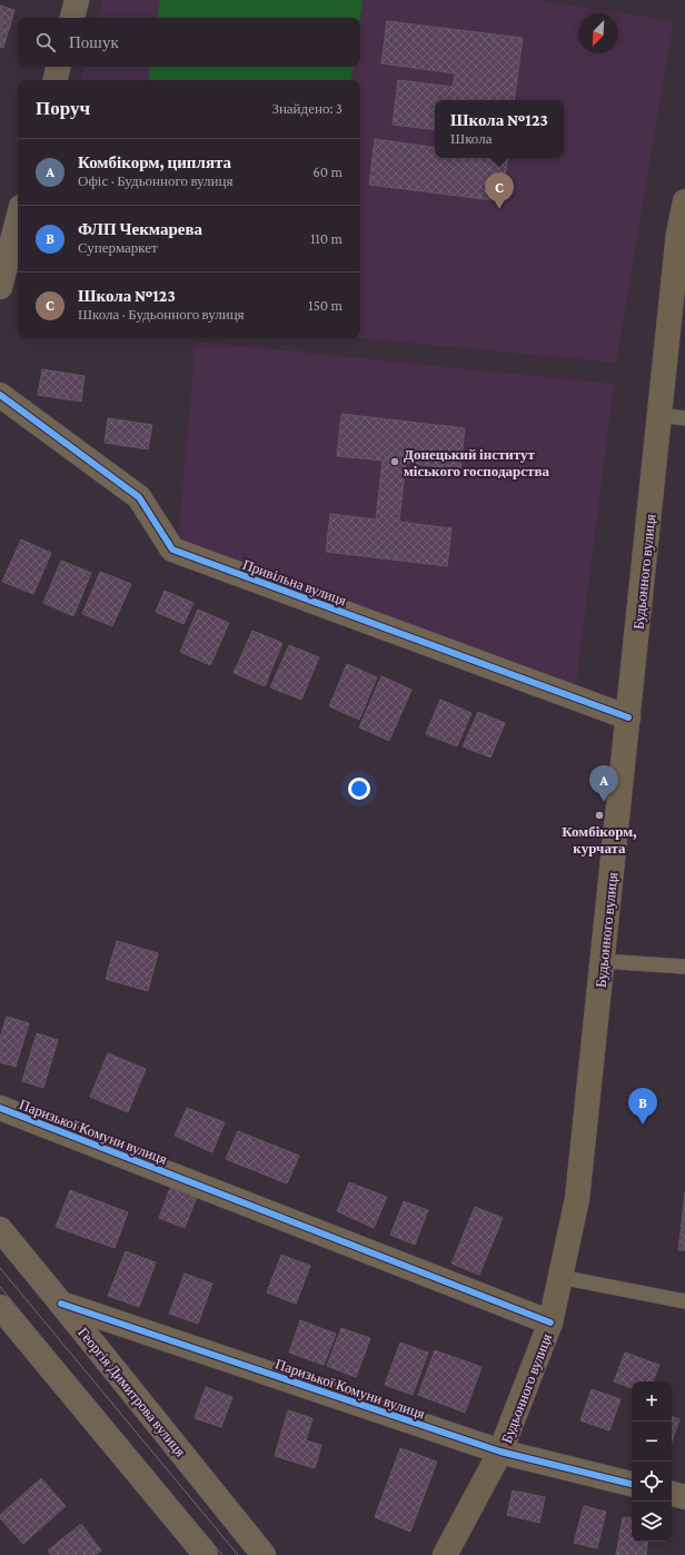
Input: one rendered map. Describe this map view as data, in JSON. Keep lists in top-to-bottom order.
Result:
{
  "streets": {
    "main road": ["Будьонного вулиця"],
    "street": ["Привільна вулиця", "Паризької Комуни вулиця", "Георгія Димитрова вулиця"]
  },
  "crossings": [
    ["Будьонного вулиця", "Привільна вулиця"],
    ["Будьонного вулиця", "Паризької Комуни вулиця"],
    ["Паризької Комуни вулиця", "Георгія Димитрова вулиця"]
  ],
  "places": ["Донецький інститут міського господарства", "Комбікорм, курчата"],
  "north": "bottom left",
  "page": {
    "search": "Пошук",
    "heading": ["Поруч", "Знайдено: 3"],
    "popup": ["Школа №123", "Школа"],
    "list": [
      {
        "mark": "A",
        "name": "Комбікорм, циплята",
        "note": "Офіс · Будьонного вулиця",
        "value": "60 m"
      },
      {
        "mark": "B",
        "name": "ФЛП Чекмарева",
        "note": "Супермаркет",
        "value": "110 m"
      },
      {
        "mark": "C",
        "name": "Школа №123",
        "note": "Школа · Будьонного вулиця",
        "value": "150 m"
      }
    ],
    "pins": ["C", "A", "B"],
    "map_buttons": ["+", "−"]
  }
}
